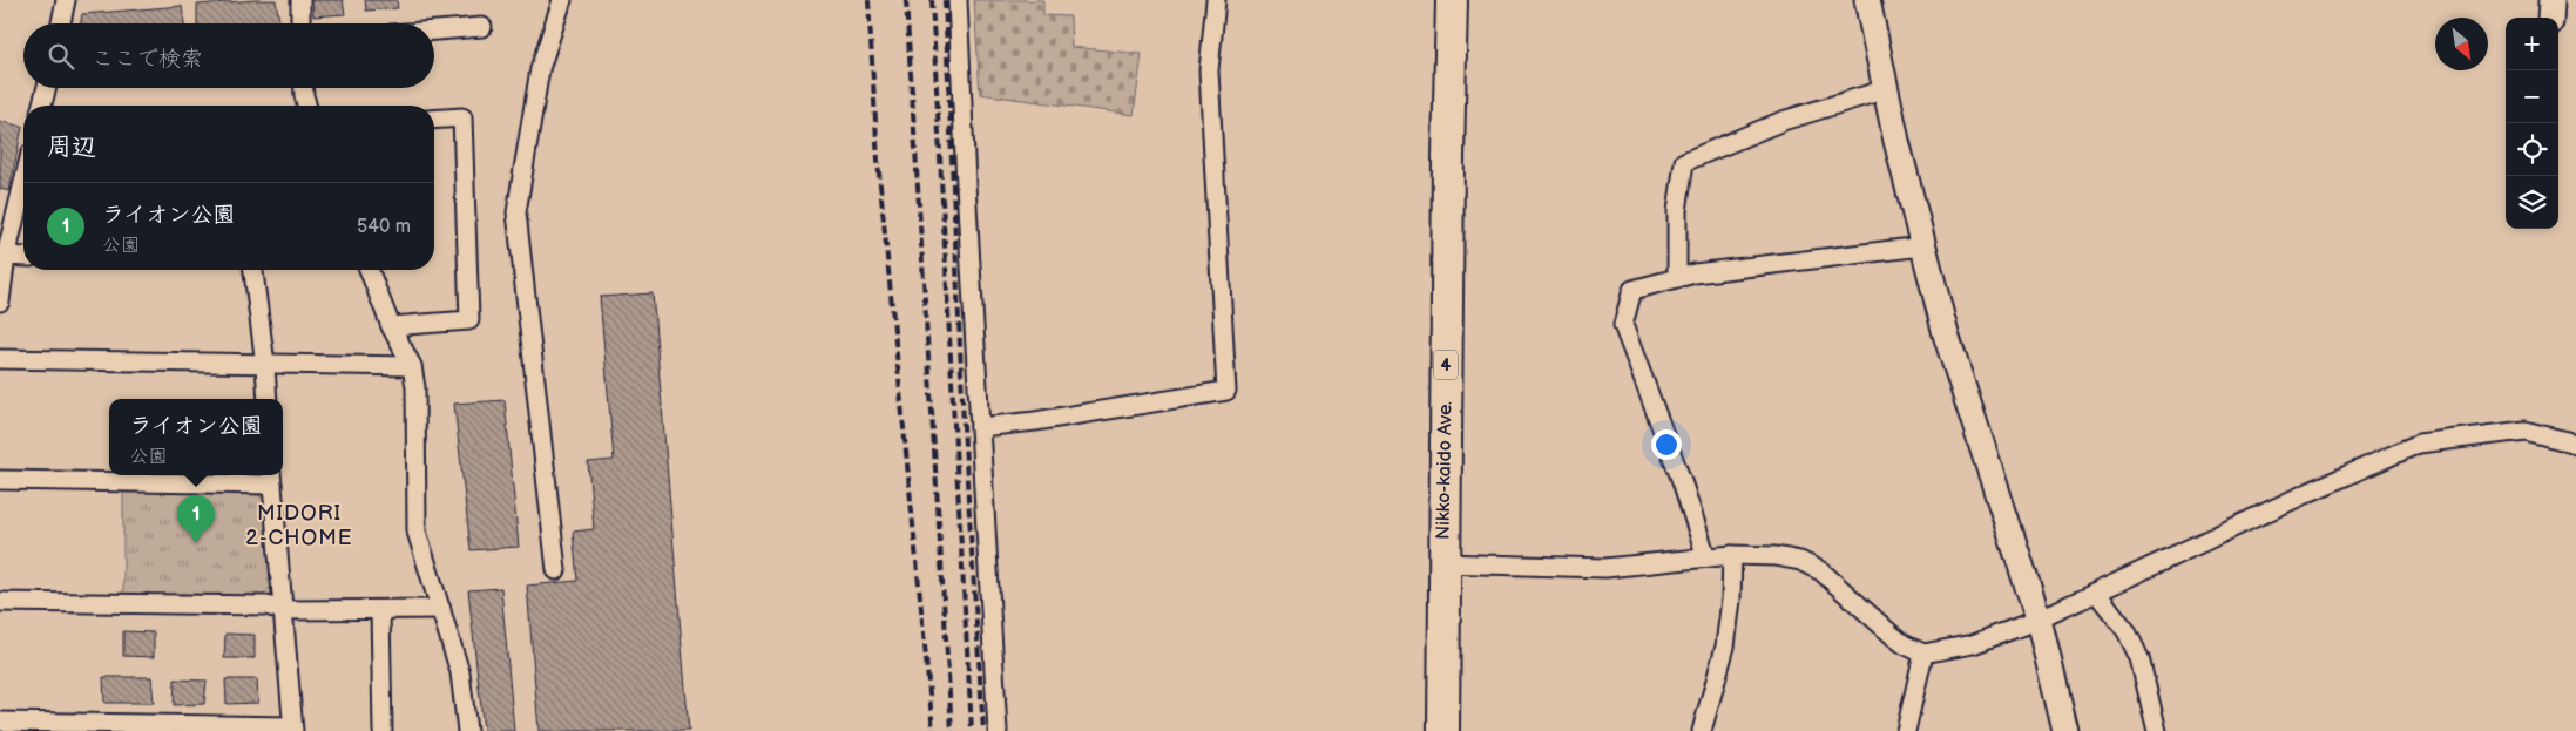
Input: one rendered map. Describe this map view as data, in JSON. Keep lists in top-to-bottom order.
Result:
{
  "streets": {
    "highway": ["4", "Nikko-kaido Ave."]
  },
  "districts": ["MIDORI 2-CHOME"],
  "north": "bottom right",
  "page": {
    "map_buttons": ["+", "−"],
    "search": "ここで検索",
    "heading": "周辺",
    "list": [
      {
        "mark": "1",
        "name": "ライオン公園",
        "note": "公園",
        "value": "540 m"
      }
    ],
    "popup": ["ライオン公園", "公園"],
    "pins": "1"
  }
}
